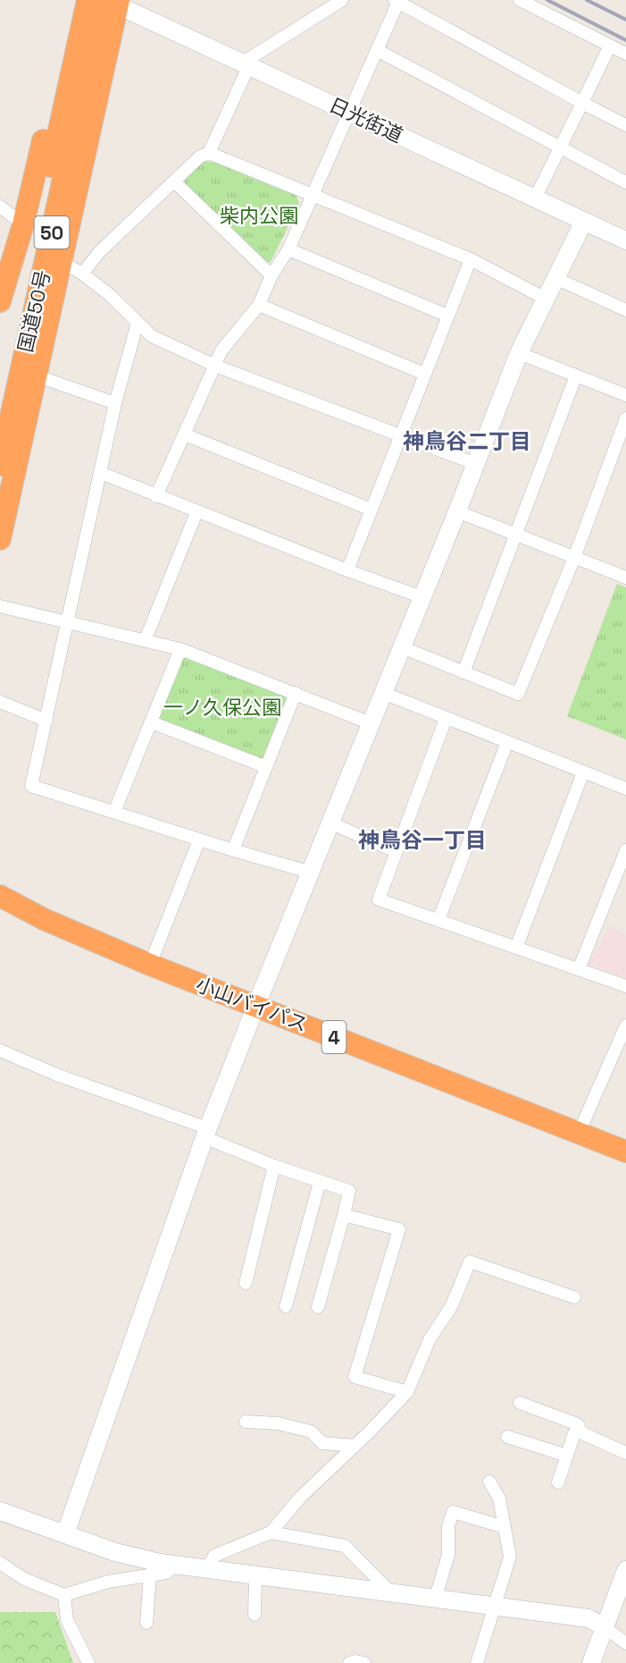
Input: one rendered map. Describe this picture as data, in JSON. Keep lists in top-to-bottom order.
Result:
{
  "streets": {
    "highway": [
      "50",
      "国道50号",
      "小山バイパス",
      "4"
    ],
    "street": ["日光街道"]
  },
  "crossings": [
    ["日光街道", "国道50号"]
  ],
  "districts": ["神鳥谷二丁目", "神鳥谷一丁目"],
  "parks": ["柴内公園", "一ノ久保公園"]
}
